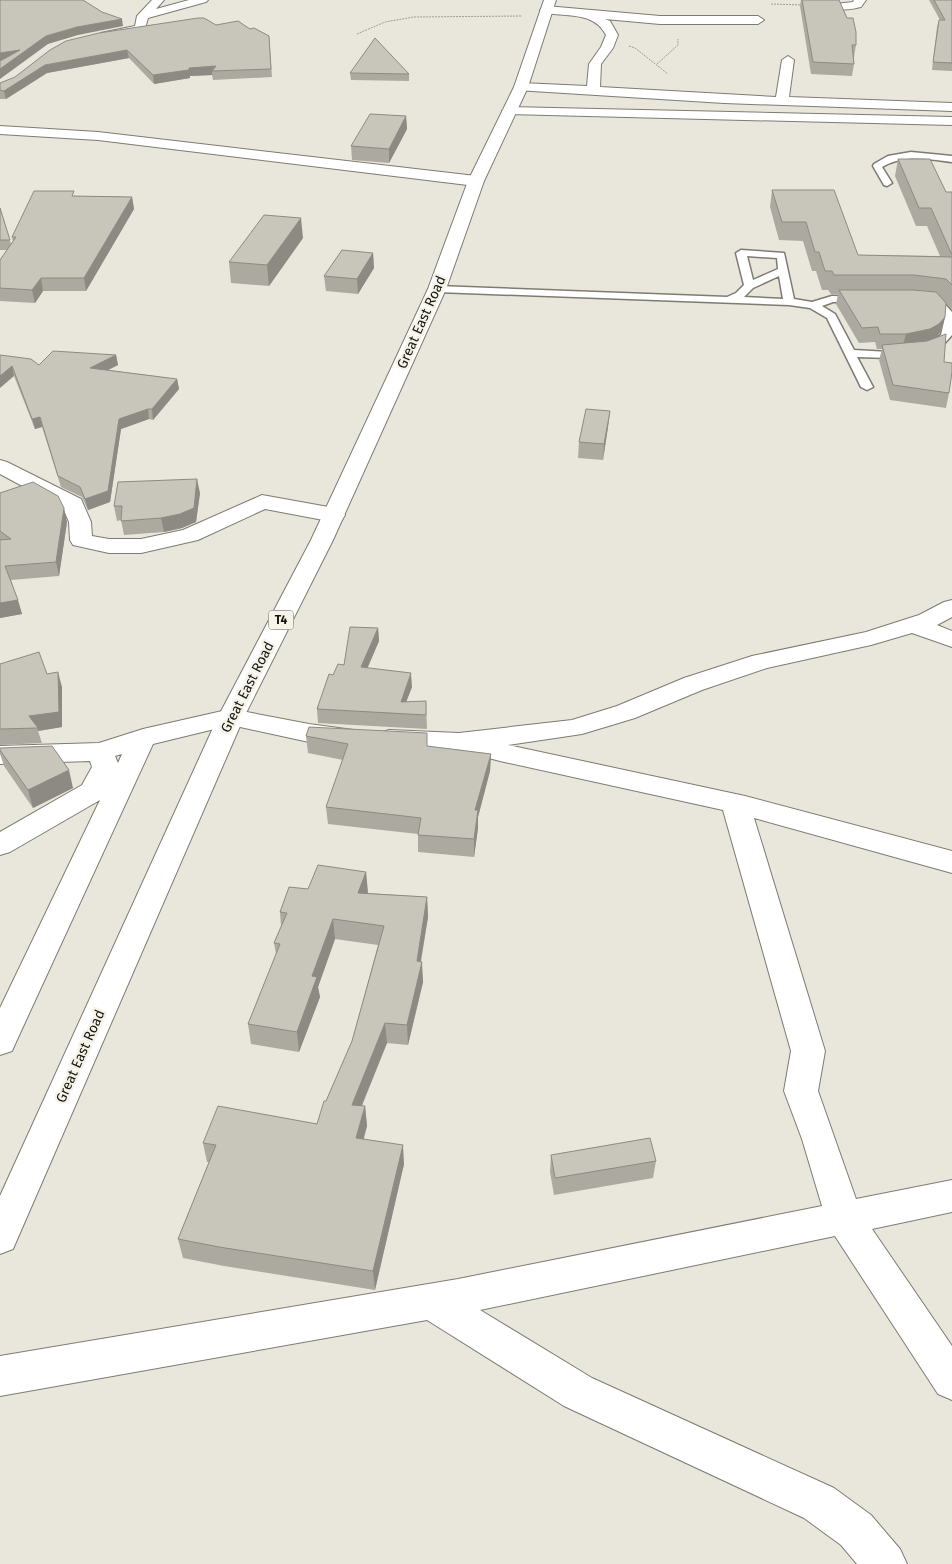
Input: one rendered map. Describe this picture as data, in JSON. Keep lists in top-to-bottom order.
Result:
{
  "streets": {
    "main road": ["Great East Road", "T4"]
  }
}
